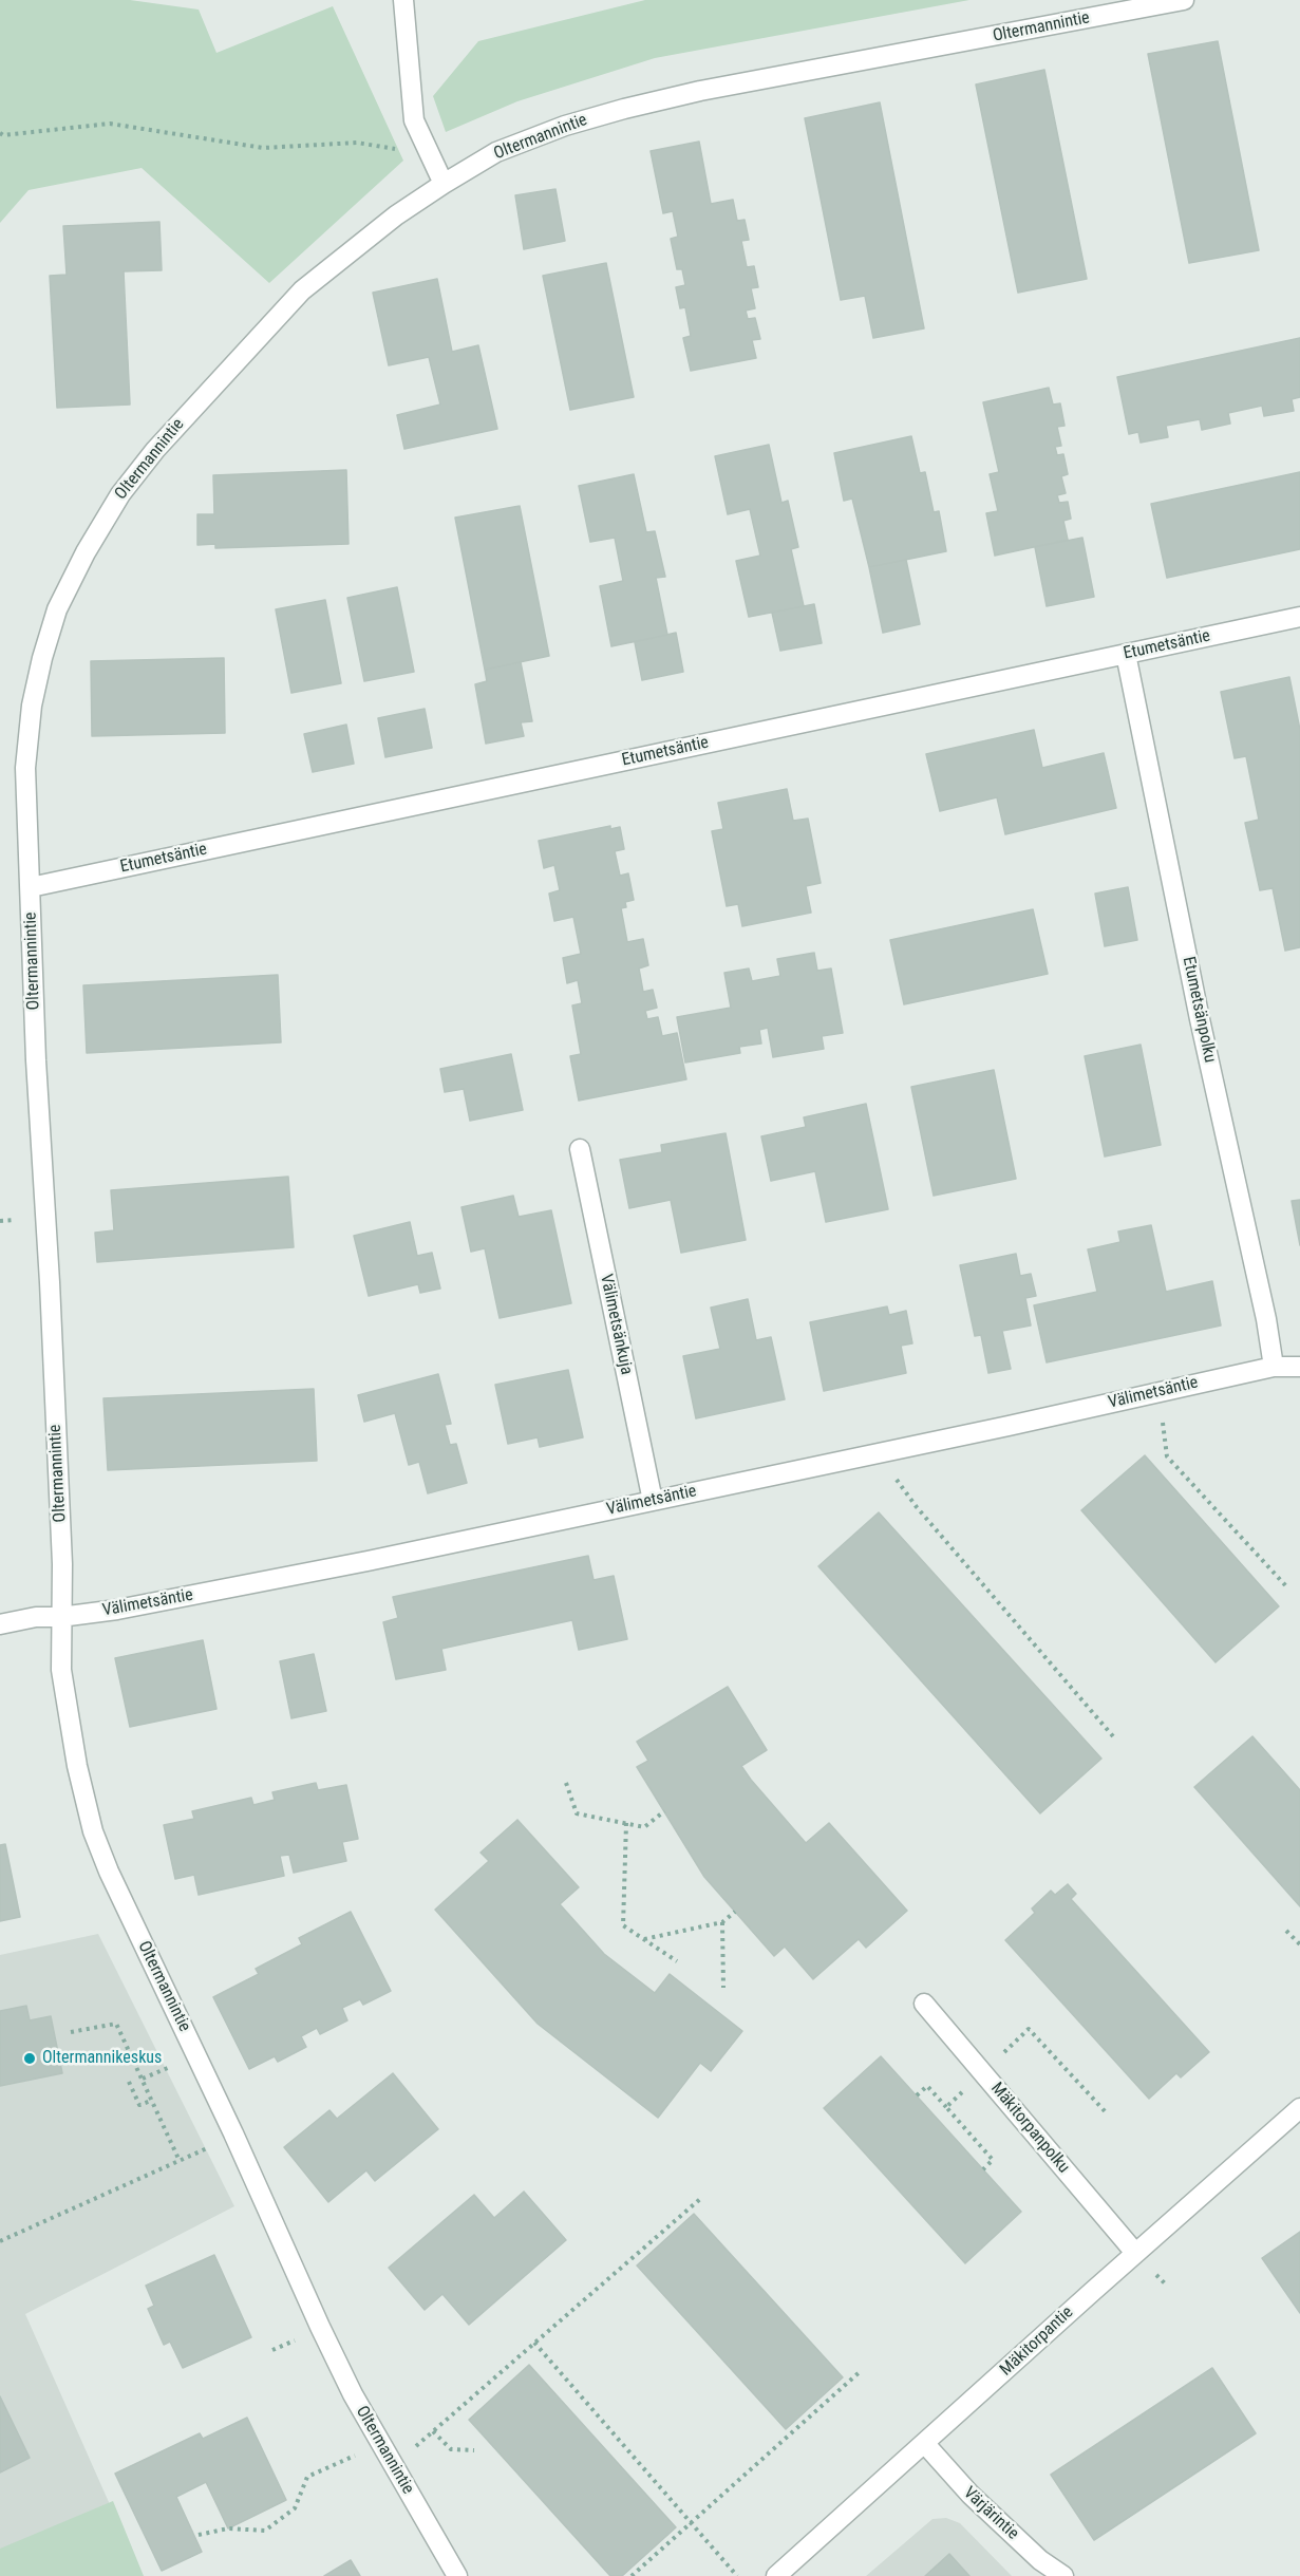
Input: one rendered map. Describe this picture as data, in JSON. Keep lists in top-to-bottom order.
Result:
{
  "streets": {
    "street": [
      "Oltermannintie",
      "Etumetsäntie",
      "Etumetsänpolku",
      "Välimetsänkuja",
      "Välimetsäntie",
      "Mäkitorpanpolku",
      "Mäkitorpantie",
      "Värjärintie"
    ]
  },
  "crossings": [
    ["Oltermannintie", "Etumetsäntie"],
    ["Oltermannintie", "Välimetsäntie"],
    ["Etumetsäntie", "Etumetsänpolku"],
    ["Etumetsänpolku", "Välimetsäntie"],
    ["Välimetsänkuja", "Välimetsäntie"],
    ["Mäkitorpanpolku", "Mäkitorpantie"],
    ["Mäkitorpantie", "Värjärintie"]
  ],
  "places": ["Oltermannikeskus"]
}
